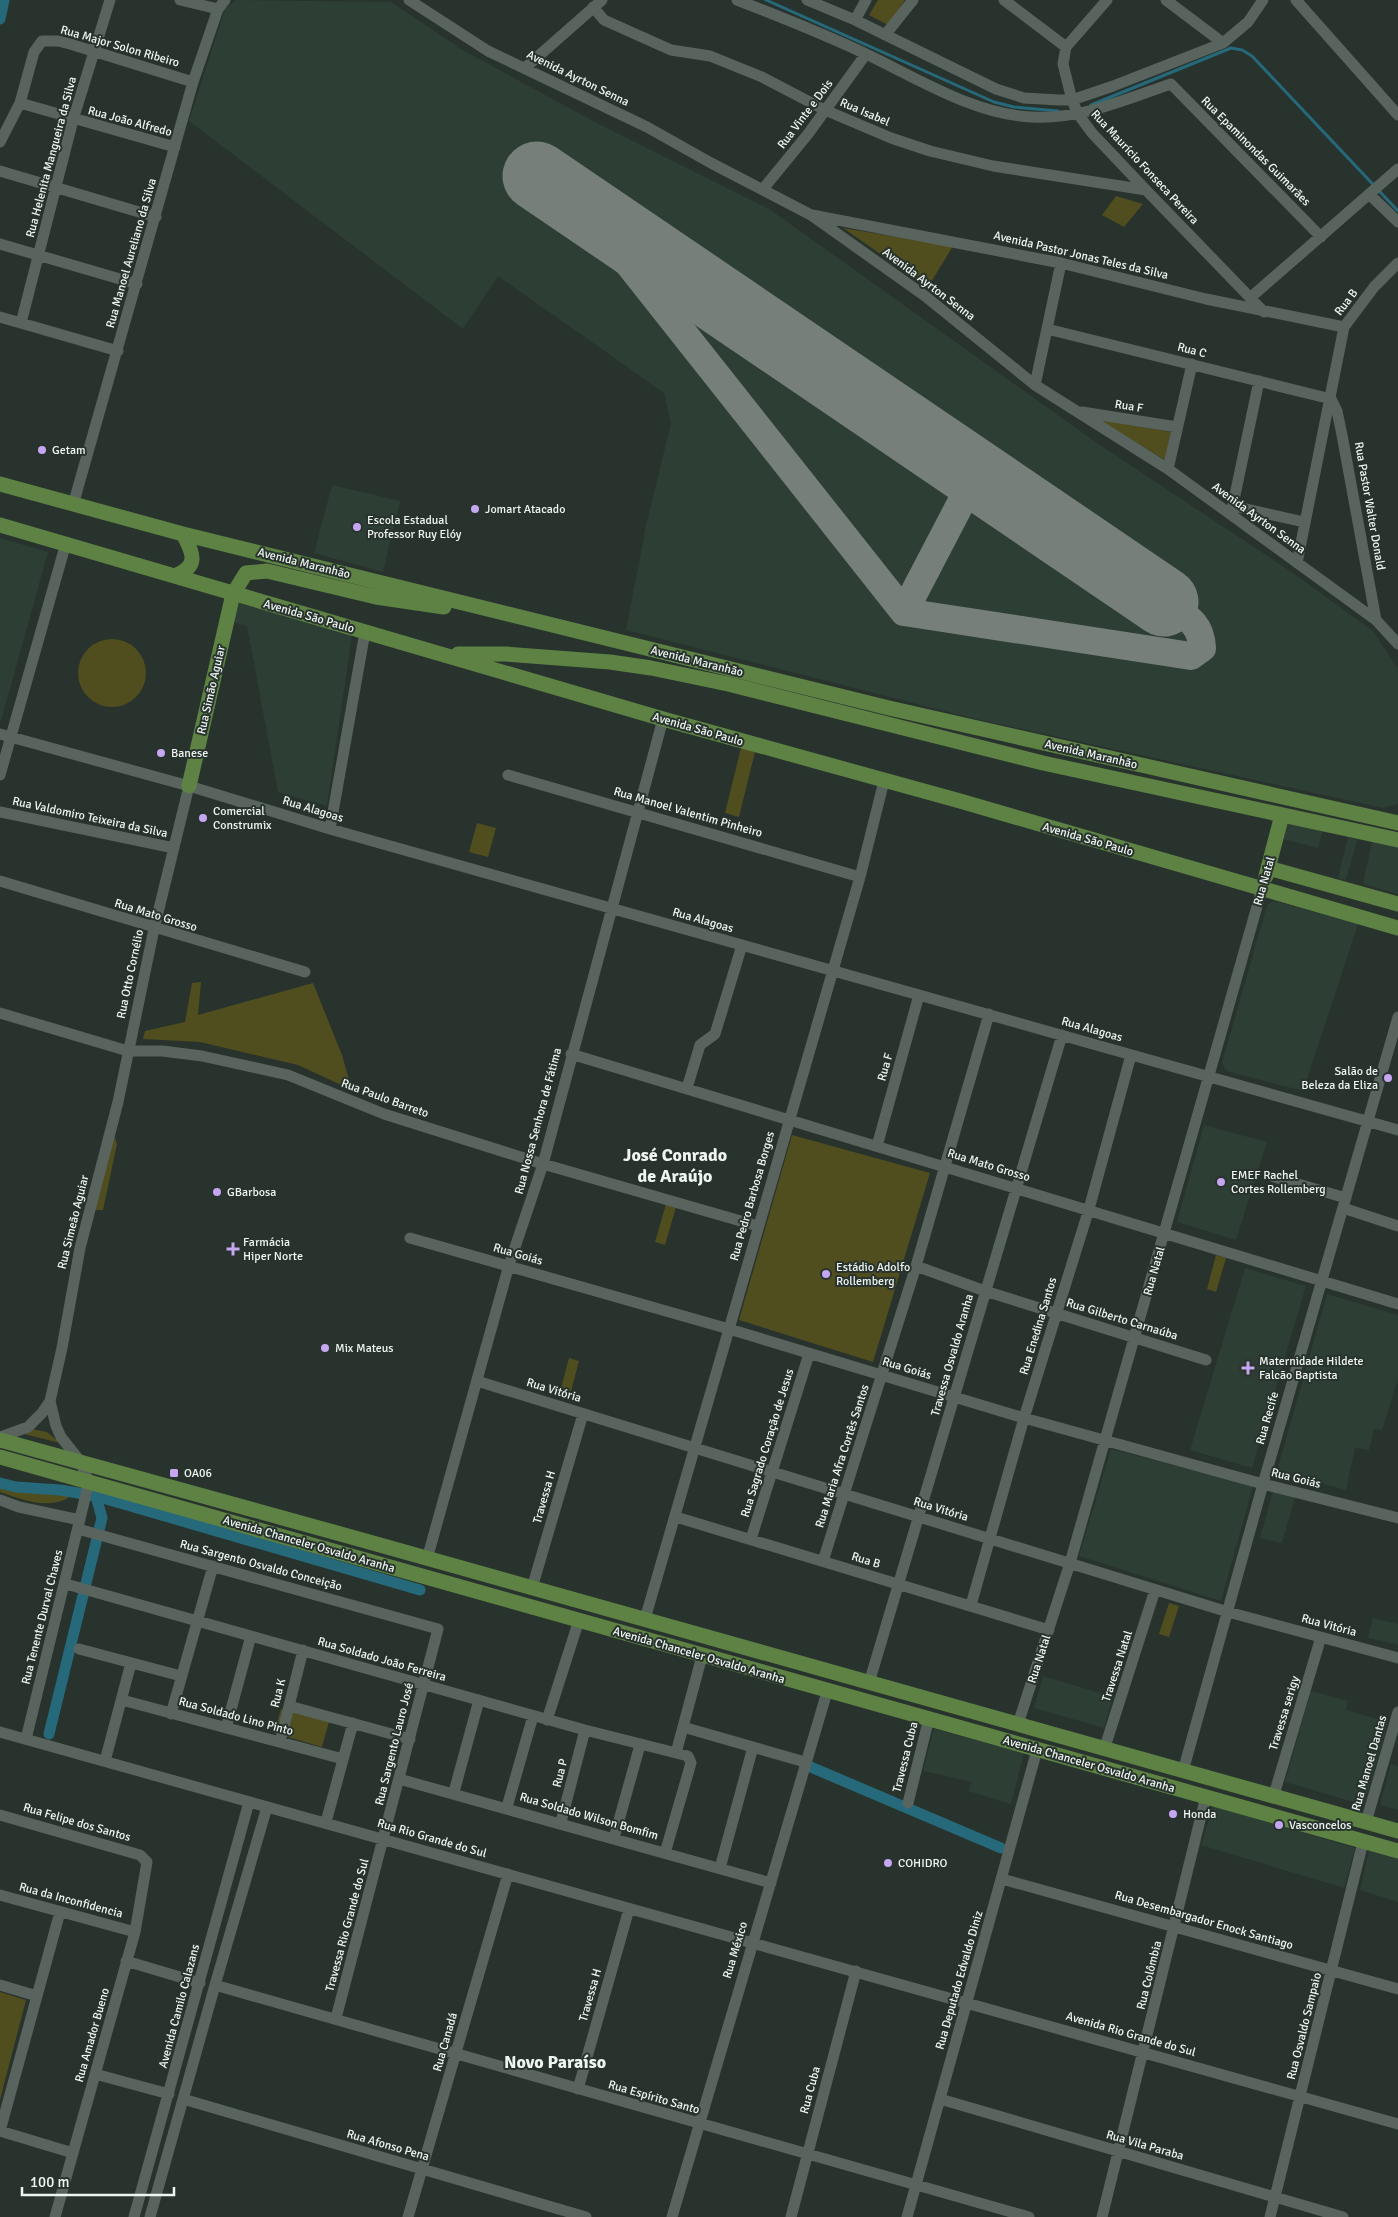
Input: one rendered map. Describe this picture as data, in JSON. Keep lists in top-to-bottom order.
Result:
{
  "streets": {
    "main road": [
      "Avenida Maranhão",
      "Avenida São Paulo",
      "Rua Simão Aguiar",
      "Rua Natal",
      "Avenida Chanceler Osvaldo Aranha"
    ],
    "street": [
      "Rua Major Solon Ribeiro",
      "Avenida Ayrton Senna",
      "Rua Isabel",
      "Rua Vinte e Dois",
      "Rua João Alfredo",
      "Rua Epaminondas Guimarães",
      "Rua Helenita Mangueira da Silva",
      "Rua Maurício Fonseca Pereira",
      "Rua Manoel Aureliano da Silva",
      "Avenida Pastor Jonas Teles da Silva",
      "Rua B",
      "Rua C",
      "Rua F",
      "Rua Pastor Walter Donald",
      "Rua Alagoas",
      "Rua Manoel Valentim Pinheiro",
      "Rua Valdomiro Teixeira da Silva",
      "Rua Mato Grosso",
      "Rua Otto Cornélio",
      "Rua Paulo Barreto",
      "Rua Nossa Senhora de Fátima",
      "Rua Pedro Barbosa Borges",
      "Rua Simeão Aguiar",
      "Rua Goiás",
      "Rua Gilberto Carnaúba",
      "Rua Enedina Santos",
      "Travessa Osvaldo Aranha",
      "Rua Vitória",
      "Rua Recife",
      "Rua Sagrado Coração de Jesus",
      "Rua Maria Afra Cortês Santos",
      "Travessa H",
      "Rua Sargento Osvaldo Conceição",
      "Rua Tenente Durval Chaves",
      "Rua Soldado João Ferreira",
      "Travessa Natal",
      "Rua K",
      "Travessa serigy",
      "Rua Soldado Lino Pinto",
      "Rua Sargento Lauro José",
      "Travessa Cuba",
      "Rua Manoel Dantas",
      "Rua P",
      "Rua Soldado Wilson Bomfim",
      "Rua Felipe dos Santos",
      "Rua Rio Grande do Sul",
      "Rua da Inconfidencia",
      "Rua Desembargador Enock Santiago",
      "Travessa Rio Grande do Sul",
      "Rua México",
      "Rua Colômbia",
      "Rua Deputado Edvaldo Diniz",
      "Avenida Camilo Calazans",
      "Rua Osvaldo Sampaio",
      "Avenida Rio Grande do Sul",
      "Rua Amador Bueno",
      "Rua Canadá",
      "Rua Cuba",
      "Rua Espírito Santo",
      "Rua Afonso Pena",
      "Rua Vila Paraba"
    ]
  },
  "crossings": [
    ["Rua Major Solon Ribeiro", "Rua João Alfredo"],
    ["Rua Major Solon Ribeiro", "Rua Helenita Mangueira da Silva"],
    ["Rua Major Solon Ribeiro", "Rua Manoel Aureliano da Silva"],
    ["Avenida Ayrton Senna", "Rua Vinte e Dois"],
    ["Avenida Ayrton Senna", "Avenida Pastor Jonas Teles da Silva"],
    ["Avenida Ayrton Senna", "Rua B"],
    ["Avenida Ayrton Senna", "Rua F"],
    ["Avenida Ayrton Senna", "Rua Pastor Walter Donald"],
    ["Rua Isabel", "Rua Vinte e Dois"],
    ["Rua Isabel", "Rua Maurício Fonseca Pereira"],
    ["Rua João Alfredo", "Rua Helenita Mangueira da Silva"],
    ["Rua João Alfredo", "Rua Manoel Aureliano da Silva"],
    ["Rua Epaminondas Guimarães", "Rua Maurício Fonseca Pereira"],
    ["Rua Maurício Fonseca Pereira", "Avenida Pastor Jonas Teles da Silva"],
    ["Rua Manoel Aureliano da Silva", "Avenida Maranhão"],
    ["Avenida Pastor Jonas Teles da Silva", "Rua B"],
    ["Rua B", "Rua C"],
    ["Rua B", "Rua Pastor Walter Donald"],
    ["Rua B", "Rua Natal"],
    ["Rua B", "Rua Pedro Barbosa Borges"],
    ["Rua B", "Rua Enedina Santos"],
    ["Rua B", "Travessa Osvaldo Aranha"],
    ["Rua B", "Rua Sagrado Coração de Jesus"],
    ["Rua B", "Rua Maria Afra Cortês Santos"],
    ["Rua C", "Rua Pastor Walter Donald"],
    ["Rua F", "Rua Alagoas"],
    ["Rua F", "Rua Mato Grosso"],
    ["Avenida Maranhão", "Avenida São Paulo"],
    ["Avenida Maranhão", "Rua Natal"],
    ["Avenida São Paulo", "Rua Simão Aguiar"],
    ["Avenida São Paulo", "Rua Natal"],
    ["Avenida São Paulo", "Rua Nossa Senhora de Fátima"],
    ["Avenida São Paulo", "Rua Pedro Barbosa Borges"],
    ["Rua Simão Aguiar", "Rua Alagoas"],
    ["Rua Simão Aguiar", "Rua Otto Cornélio"],
    ["Rua Alagoas", "Rua Natal"],
    ["Rua Alagoas", "Rua Otto Cornélio"],
    ["Rua Alagoas", "Rua Nossa Senhora de Fátima"],
    ["Rua Alagoas", "Rua Pedro Barbosa Borges"],
    ["Rua Alagoas", "Rua Enedina Santos"],
    ["Rua Alagoas", "Travessa Osvaldo Aranha"],
    ["Rua Alagoas", "Rua Recife"],
    ["Rua Alagoas", "Rua Maria Afra Cortês Santos"],
    ["Rua Manoel Valentim Pinheiro", "Rua Nossa Senhora de Fátima"],
    ["Rua Manoel Valentim Pinheiro", "Rua Pedro Barbosa Borges"],
    ["Rua Valdomiro Teixeira da Silva", "Rua Otto Cornélio"],
    ["Rua Natal", "Rua Mato Grosso"],
    ["Rua Natal", "Rua Goiás"],
    ["Rua Natal", "Rua Gilberto Carnaúba"],
    ["Rua Natal", "Rua Vitória"],
    ["Rua Natal", "Avenida Chanceler Osvaldo Aranha"],
    ["Rua Mato Grosso", "Rua Otto Cornélio"],
    ["Rua Mato Grosso", "Rua Nossa Senhora de Fátima"],
    ["Rua Mato Grosso", "Rua Pedro Barbosa Borges"],
    ["Rua Mato Grosso", "Rua Enedina Santos"],
    ["Rua Mato Grosso", "Travessa Osvaldo Aranha"],
    ["Rua Mato Grosso", "Rua Recife"],
    ["Rua Mato Grosso", "Rua Maria Afra Cortês Santos"],
    ["Rua Otto Cornélio", "Rua Paulo Barreto"],
    ["Rua Otto Cornélio", "Rua Simeão Aguiar"],
    ["Rua Paulo Barreto", "Rua Nossa Senhora de Fátima"],
    ["Rua Paulo Barreto", "Rua Pedro Barbosa Borges"],
    ["Rua Paulo Barreto", "Rua Simeão Aguiar"],
    ["Rua Nossa Senhora de Fátima", "Rua Goiás"],
    ["Rua Nossa Senhora de Fátima", "Rua Vitória"],
    ["Rua Nossa Senhora de Fátima", "Avenida Chanceler Osvaldo Aranha"],
    ["Rua Pedro Barbosa Borges", "Rua Goiás"],
    ["Rua Pedro Barbosa Borges", "Rua Vitória"],
    ["Rua Pedro Barbosa Borges", "Avenida Chanceler Osvaldo Aranha"],
    ["Rua Goiás", "Rua Enedina Santos"],
    ["Rua Goiás", "Travessa Osvaldo Aranha"],
    ["Rua Goiás", "Rua Recife"],
    ["Rua Goiás", "Rua Sagrado Coração de Jesus"],
    ["Rua Goiás", "Rua Maria Afra Cortês Santos"],
    ["Rua Gilberto Carnaúba", "Rua Enedina Santos"],
    ["Rua Gilberto Carnaúba", "Travessa Osvaldo Aranha"],
    ["Rua Gilberto Carnaúba", "Rua Maria Afra Cortês Santos"],
    ["Rua Enedina Santos", "Rua Vitória"],
    ["Travessa Osvaldo Aranha", "Rua Vitória"],
    ["Travessa Osvaldo Aranha", "Avenida Chanceler Osvaldo Aranha"],
    ["Rua Vitória", "Rua Recife"],
    ["Rua Vitória", "Rua Sagrado Coração de Jesus"],
    ["Rua Vitória", "Rua Maria Afra Cortês Santos"],
    ["Rua Vitória", "Travessa H"],
    ["Rua Vitória", "Travessa Natal"],
    ["Rua Vitória", "Travessa serigy"],
    ["Rua Recife", "Avenida Chanceler Osvaldo Aranha"],
    ["Travessa H", "Avenida Chanceler Osvaldo Aranha"],
    ["Travessa H", "Rua Rio Grande do Sul"],
    ["Travessa H", "Rua Espírito Santo"],
    ["Avenida Chanceler Osvaldo Aranha", "Rua Tenente Durval Chaves"],
    ["Avenida Chanceler Osvaldo Aranha", "Travessa Natal"],
    ["Avenida Chanceler Osvaldo Aranha", "Travessa serigy"],
    ["Avenida Chanceler Osvaldo Aranha", "Travessa Cuba"],
    ["Avenida Chanceler Osvaldo Aranha", "Rua Manoel Dantas"],
    ["Avenida Chanceler Osvaldo Aranha", "Rua México"],
    ["Avenida Chanceler Osvaldo Aranha", "Rua Colômbia"],
    ["Avenida Chanceler Osvaldo Aranha", "Rua Deputado Edvaldo Diniz"],
    ["Avenida Chanceler Osvaldo Aranha", "Rua Osvaldo Sampaio"],
    ["Rua Sargento Osvaldo Conceição", "Rua Tenente Durval Chaves"],
    ["Rua Sargento Osvaldo Conceição", "Rua Sargento Lauro José"],
    ["Rua Tenente Durval Chaves", "Rua Soldado João Ferreira"],
    ["Rua Tenente Durval Chaves", "Rua Rio Grande do Sul"],
    ["Rua Soldado João Ferreira", "Rua K"],
    ["Rua Soldado João Ferreira", "Rua Sargento Lauro José"],
    ["Rua Soldado João Ferreira", "Rua P"],
    ["Rua Soldado João Ferreira", "Rua Soldado Wilson Bomfim"],
    ["Rua K", "Rua Soldado Lino Pinto"],
    ["Rua Sargento Lauro José", "Rua Soldado Wilson Bomfim"],
    ["Rua Sargento Lauro José", "Rua Rio Grande do Sul"],
    ["Rua Sargento Lauro José", "Travessa Rio Grande do Sul"],
    ["Rua P", "Rua Soldado Wilson Bomfim"],
    ["Rua Soldado Wilson Bomfim", "Rua México"],
    ["Rua Felipe dos Santos", "Rua Amador Bueno"],
    ["Rua Rio Grande do Sul", "Travessa Rio Grande do Sul"],
    ["Rua Rio Grande do Sul", "Rua México"],
    ["Rua Rio Grande do Sul", "Avenida Camilo Calazans"],
    ["Rua Rio Grande do Sul", "Avenida Rio Grande do Sul"],
    ["Rua Rio Grande do Sul", "Rua Canadá"],
    ["Rua Rio Grande do Sul", "Rua Cuba"],
    ["Rua da Inconfidencia", "Rua Amador Bueno"],
    ["Rua Desembargador Enock Santiago", "Rua Colômbia"],
    ["Rua Desembargador Enock Santiago", "Rua Deputado Edvaldo Diniz"],
    ["Rua Desembargador Enock Santiago", "Rua Osvaldo Sampaio"],
    ["Travessa Rio Grande do Sul", "Rua Espírito Santo"],
    ["Rua México", "Rua Espírito Santo"],
    ["Rua Colômbia", "Avenida Rio Grande do Sul"],
    ["Rua Colômbia", "Rua Vila Paraba"],
    ["Rua Deputado Edvaldo Diniz", "Avenida Rio Grande do Sul"],
    ["Rua Deputado Edvaldo Diniz", "Rua Espírito Santo"],
    ["Rua Deputado Edvaldo Diniz", "Rua Vila Paraba"],
    ["Rua Osvaldo Sampaio", "Avenida Rio Grande do Sul"],
    ["Rua Osvaldo Sampaio", "Rua Vila Paraba"],
    ["Avenida Rio Grande do Sul", "Rua Cuba"],
    ["Rua Canadá", "Rua Espírito Santo"],
    ["Rua Canadá", "Rua Afonso Pena"],
    ["Rua Cuba", "Rua Espírito Santo"]
  ],
  "districts": ["José Conrado de Araújo", "Novo Paraíso"],
  "places": {
    "other": [
      "Getam",
      "Jomart Atacado",
      "Escola Estadual Professor Ruy Elóy",
      "Banese",
      "Comercial Construmix",
      "Salão de Beleza da Eliza",
      "EMEF Rachel Cortes Rollemberg",
      "GBarbosa",
      "Estádio Adolfo Rollemberg",
      "Mix Mateus",
      "Honda",
      "Vasconcelos",
      "COHIDRO"
    ],
    "health": ["Farmácia Hiper Norte", "Maternidade Hildete Falcão Baptista"],
    "transit": ["OA06"]
  },
  "scale_bar": "100 m"
}
